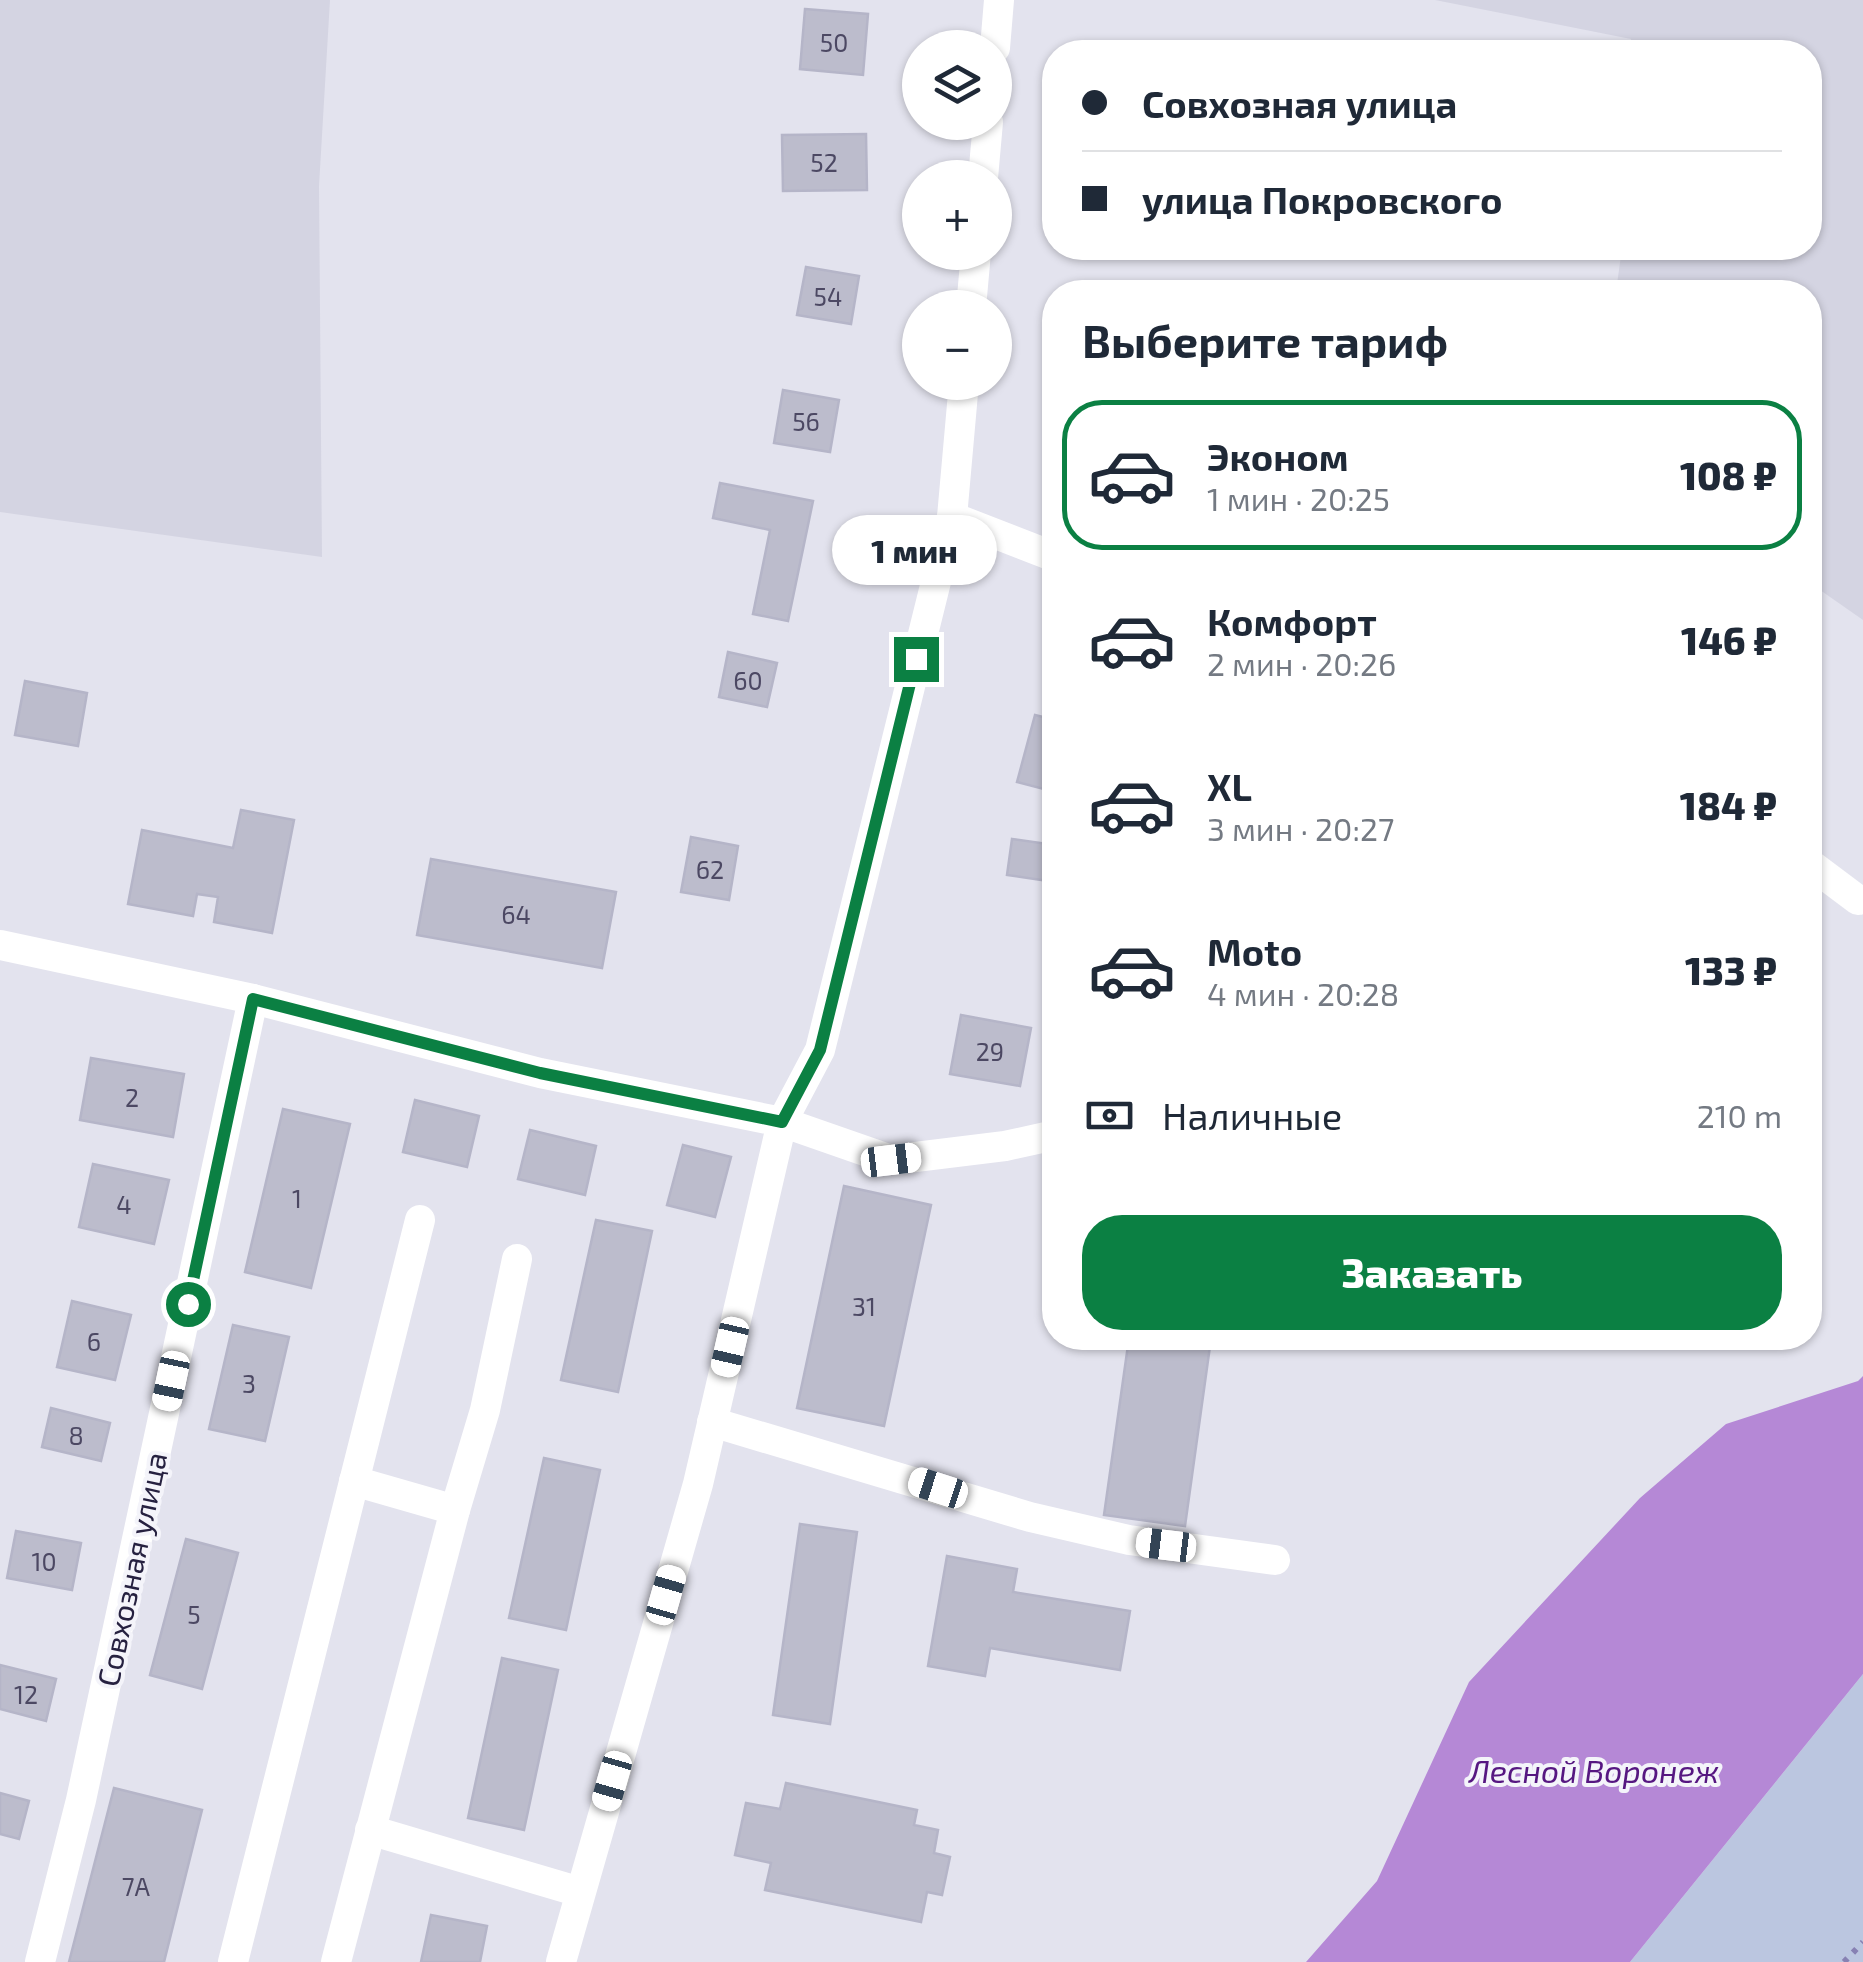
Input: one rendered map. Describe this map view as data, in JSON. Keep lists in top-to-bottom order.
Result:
{
  "streets": {
    "street": ["Совхозная улица"]
  },
  "water": ["Лесной Воронеж"],
  "house_numbers": [
    "50",
    "52",
    "54",
    "56",
    "60",
    "62",
    "64",
    "29",
    "2",
    "1",
    "4",
    "31",
    "6",
    "3",
    "8",
    "10",
    "5",
    "12",
    "7А"
  ],
  "page": {
    "map_buttons": ["+", "−"],
    "banner": ["Совхозная улица", "улица Покровского"],
    "heading": "Выберите тариф",
    "list": [
      {
        "name": "Эконом",
        "note": "1 мин · 20:25",
        "value": "108 ₽"
      },
      {
        "name": "Комфорт",
        "note": "2 мин · 20:26",
        "value": "146 ₽"
      },
      {
        "name": "XL",
        "note": "3 мин · 20:27",
        "value": "184 ₽"
      },
      {
        "name": "Moto",
        "note": "4 мин · 20:28",
        "value": "133 ₽"
      }
    ],
    "bubble": "1 мин",
    "pay": ["Наличные", "210 m"],
    "buttons": "Заказать"
  }
}
